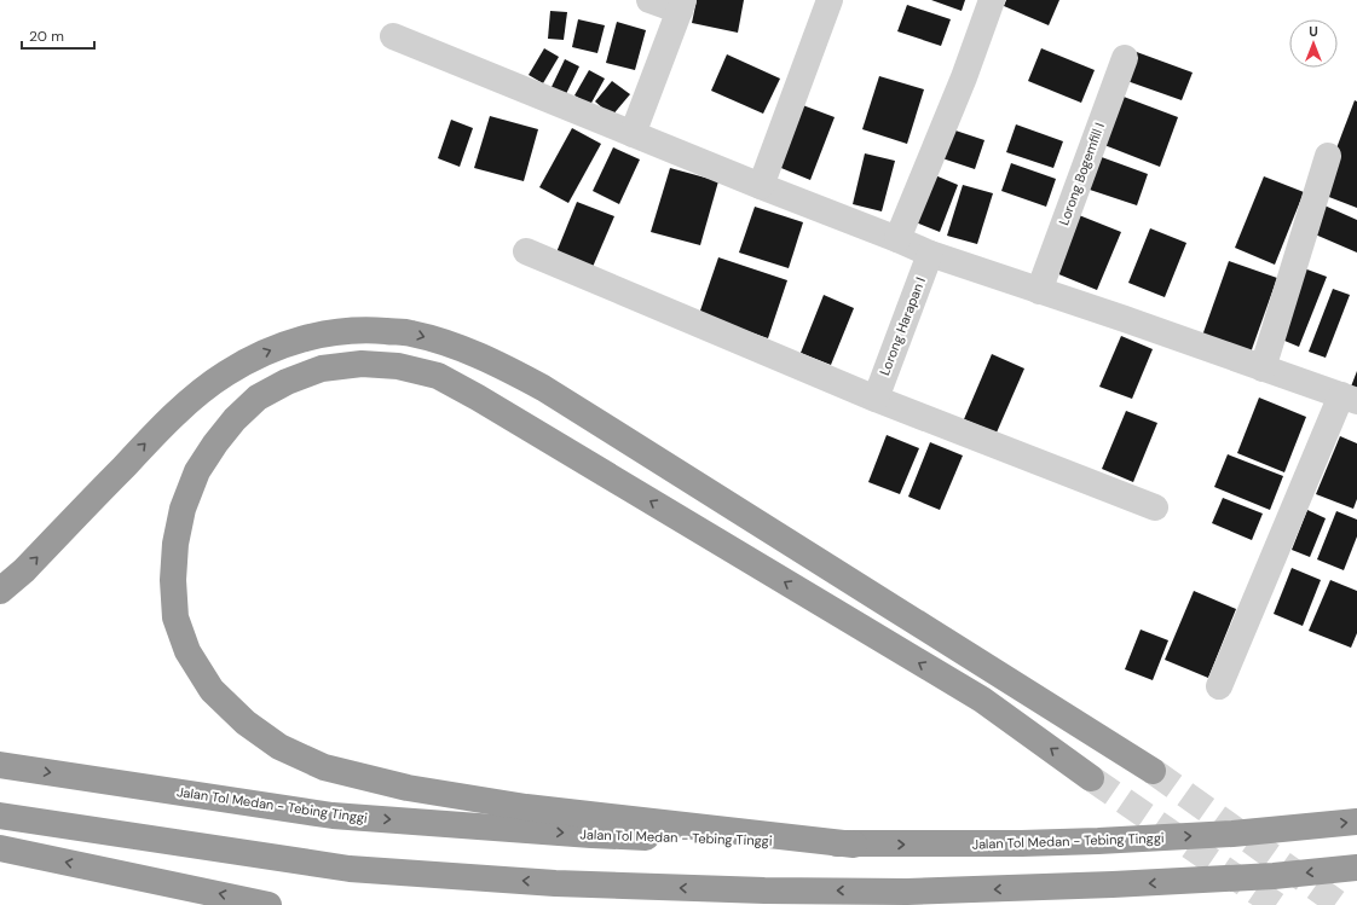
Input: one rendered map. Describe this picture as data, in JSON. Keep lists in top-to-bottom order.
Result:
{
  "streets": {
    "highway": ["Jalan Tol Medan - Tebing Tinggi"],
    "street": ["Lorong Bogemfill I", "Lorong Harapan I"]
  },
  "scale_bar": "20 m",
  "north": "top"
}
